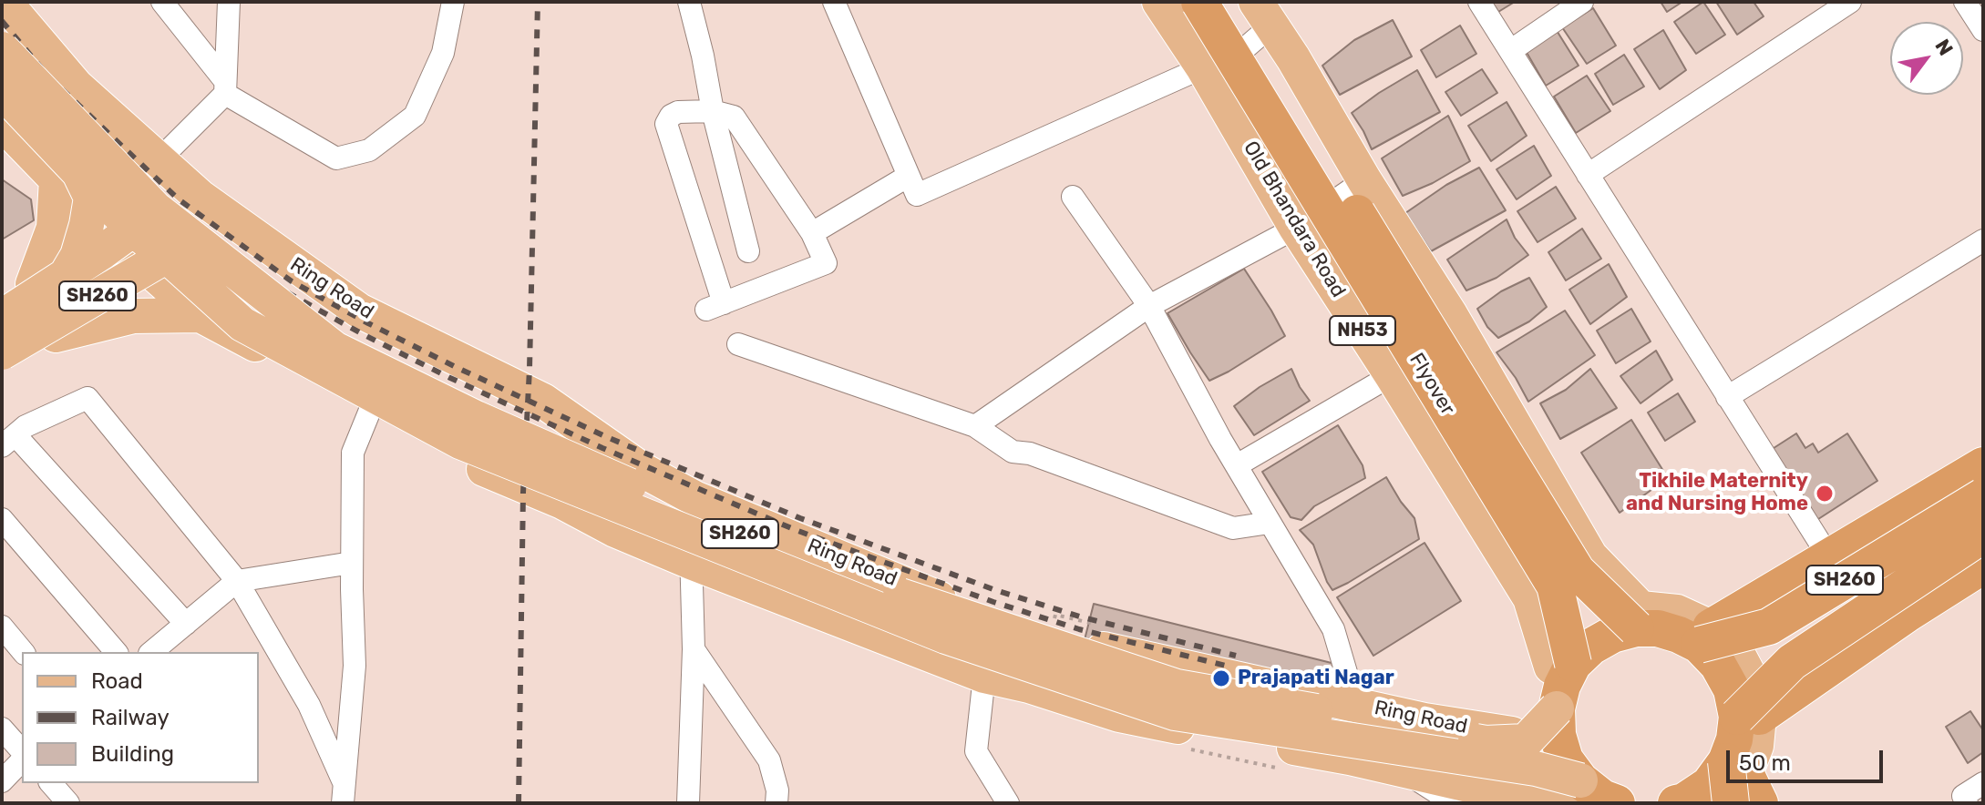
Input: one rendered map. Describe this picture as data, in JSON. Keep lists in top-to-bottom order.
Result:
{
  "streets": {
    "highway": ["SH260", "NH53", "Flyover"],
    "main road": ["Old Bhandara Road", "Ring Road"]
  },
  "crossings": [
    ["Old Bhandara Road", "Flyover"],
    ["Ring Road", "SH260"]
  ],
  "places": ["Tikhile Maternity and Nursing Home", "Prajapati Nagar"],
  "legend": ["Road", "Railway", "Building"],
  "scale_bar": "50 m",
  "north": "top right"
}
